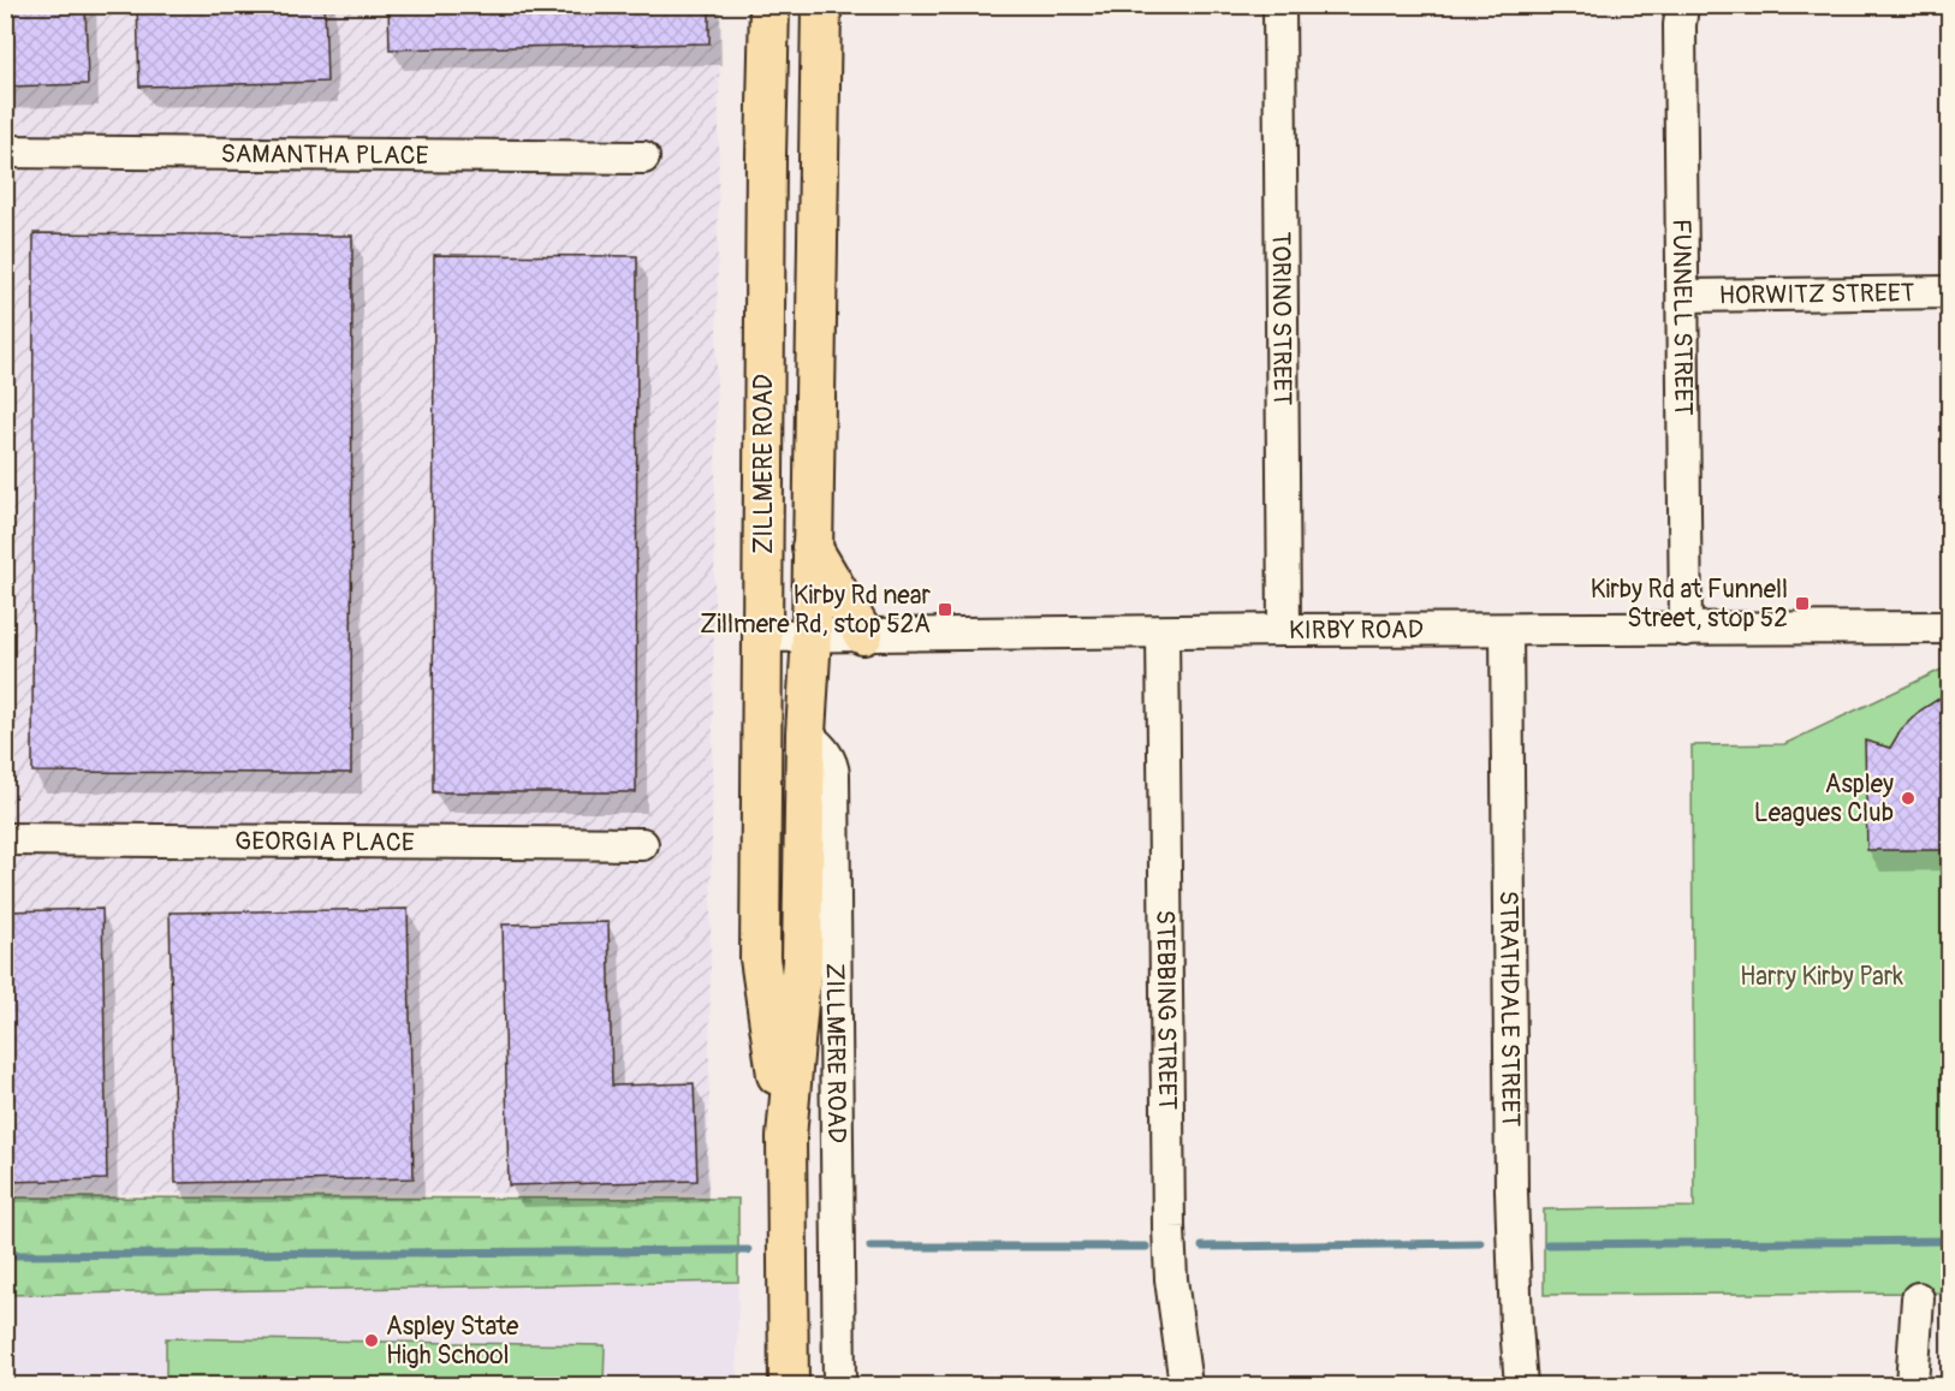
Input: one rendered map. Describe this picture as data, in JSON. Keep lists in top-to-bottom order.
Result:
{
  "streets": {
    "main road": ["ZILLMERE ROAD"],
    "street": [
      "SAMANTHA PLACE",
      "HORWITZ STREET",
      "TORINO STREET",
      "FUNNELL STREET",
      "KIRBY ROAD",
      "GEORGIA PLACE",
      "STRATHDALE STREET",
      "STEBBING STREET"
    ]
  },
  "crossings": [
    ["HORWITZ STREET", "FUNNELL STREET"],
    ["TORINO STREET", "KIRBY ROAD"],
    ["FUNNELL STREET", "KIRBY ROAD"],
    ["ZILLMERE ROAD", "KIRBY ROAD"],
    ["KIRBY ROAD", "STRATHDALE STREET"],
    ["KIRBY ROAD", "STEBBING STREET"]
  ],
  "parks": ["Harry Kirby Park"],
  "places": {
    "transit": ["Kirby Rd at Funnell Street, stop 52", "Kirby Rd near Zillmere Rd, stop 52A"],
    "other": ["Aspley Leagues Club", "Aspley State High School"]
  }
}
